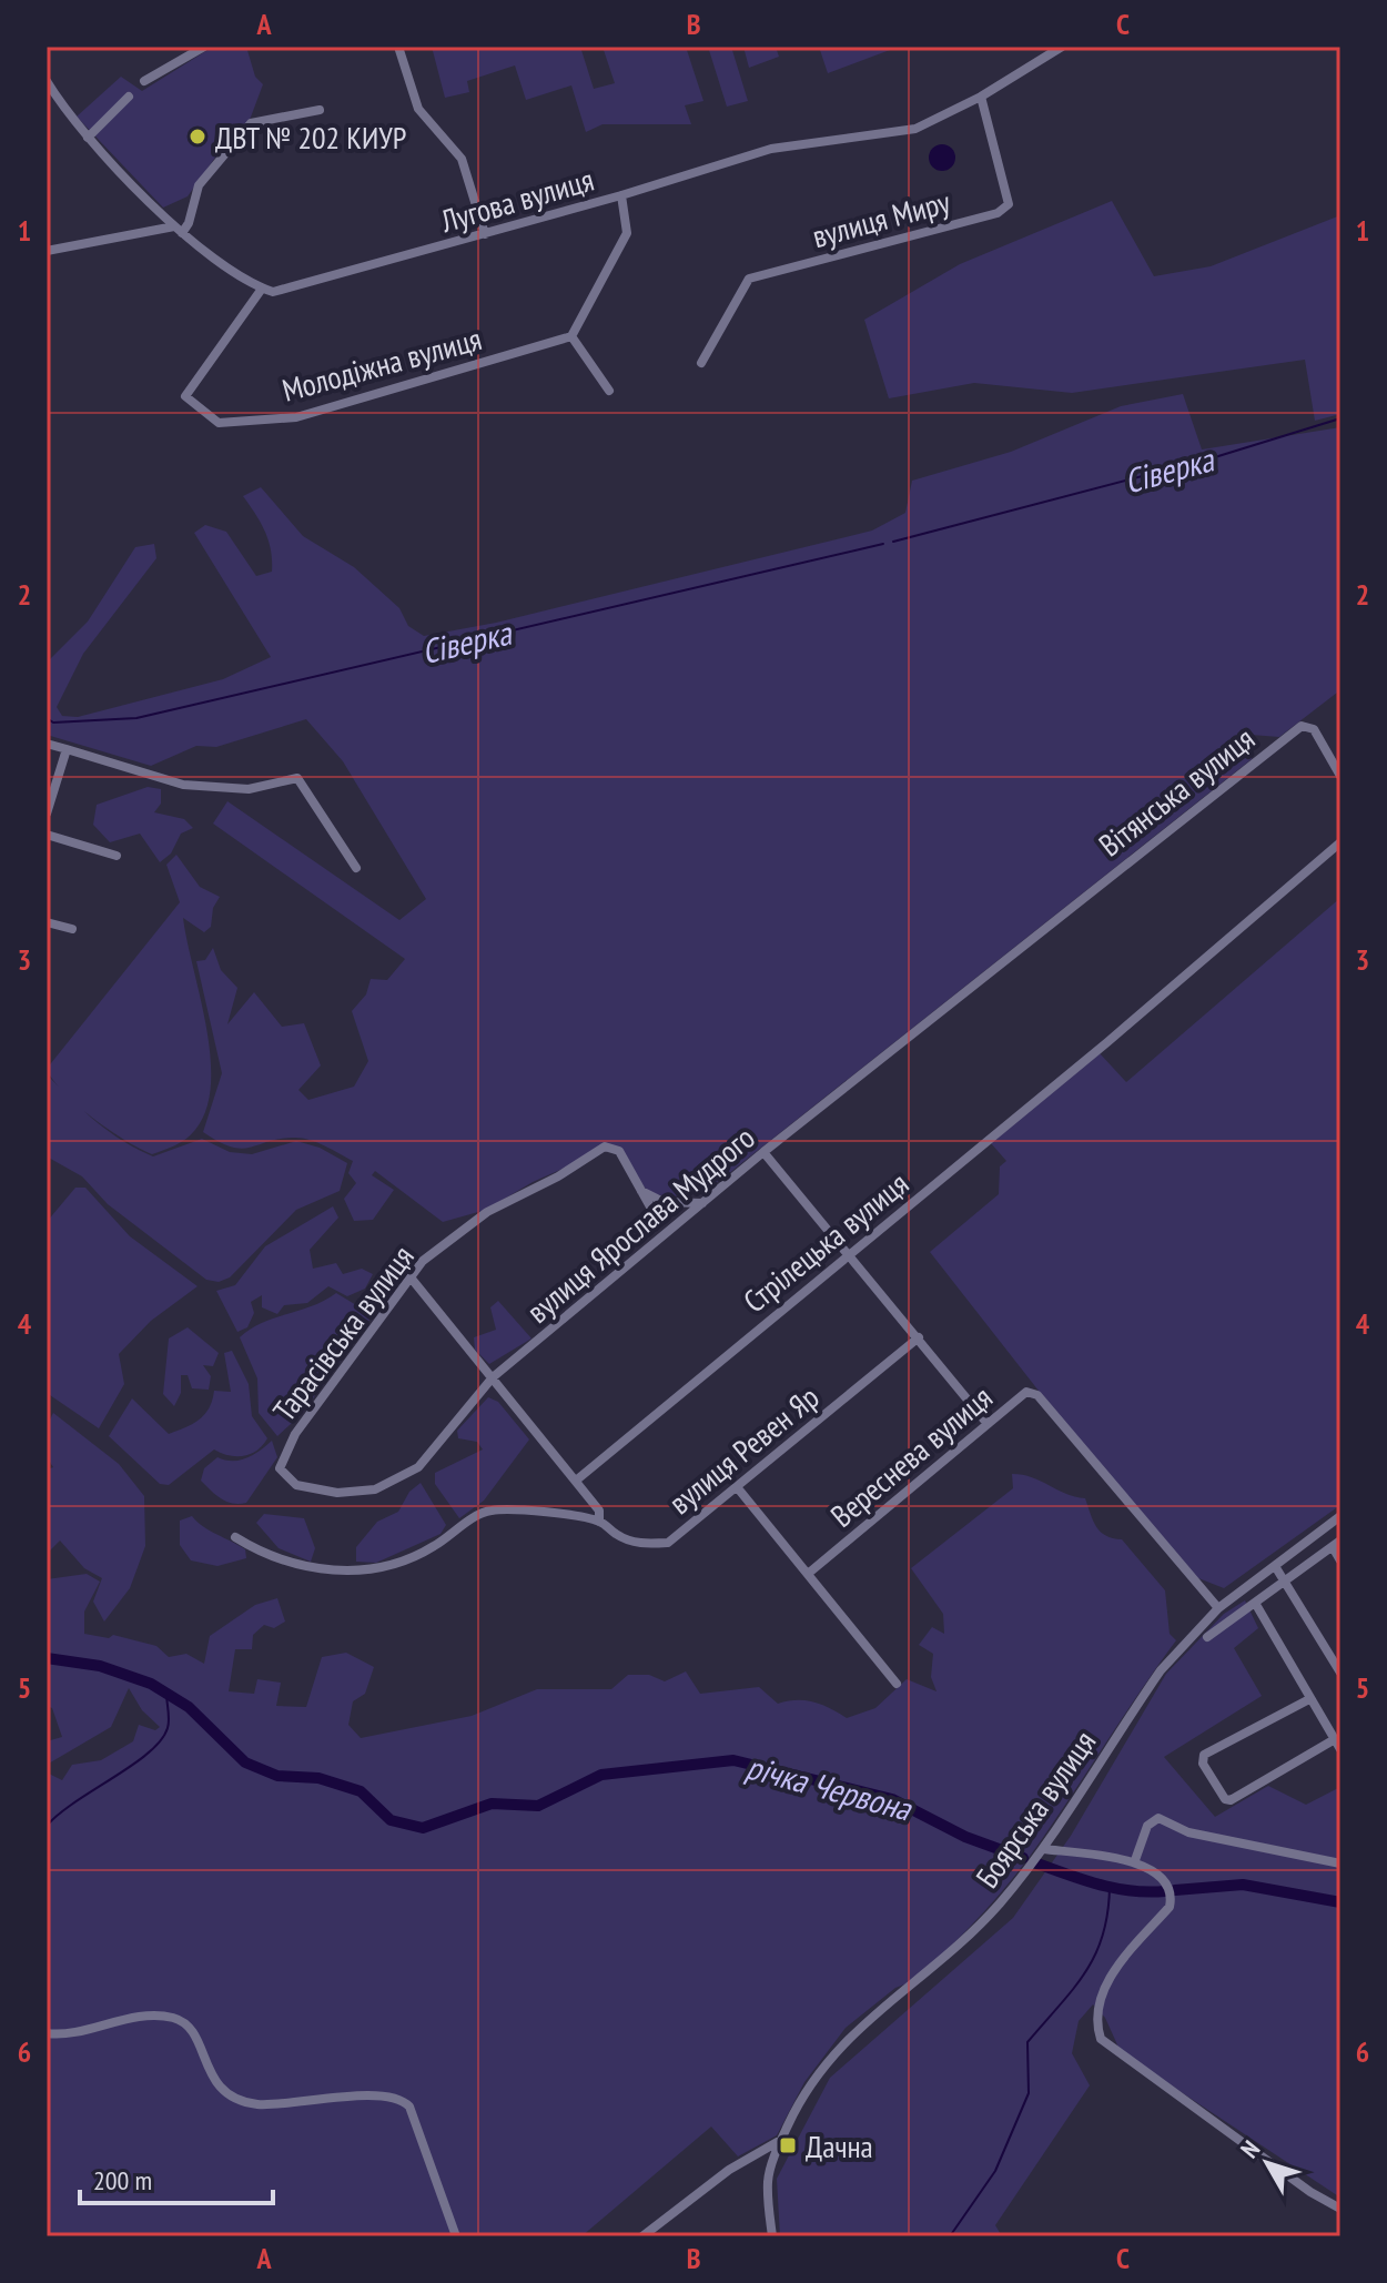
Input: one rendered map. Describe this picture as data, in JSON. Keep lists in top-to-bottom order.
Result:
{
  "streets": {
    "street": [
      "Лугова вулиця",
      "вулиця Миру",
      "Молодіжна вулиця",
      "Вітянська вулиця",
      "вулиця Ярослава Мудрого",
      "Стрілецька вулиця",
      "Тарасівська вулиця",
      "вулиця Ревен Яр",
      "Вереснева вулиця",
      "Боярська вулиця"
    ]
  },
  "crossings": [
    ["Лугова вулиця", "вулиця Миру"],
    ["Лугова вулиця", "Молодіжна вулиця"],
    ["Вітянська вулиця", "вулиця Ярослава Мудрого"],
    ["вулиця Ярослава Мудрого", "Тарасівська вулиця"],
    ["Вереснева вулиця", "Боярська вулиця"]
  ],
  "water": ["Сіверка", "річка Червона"],
  "places": {
    "other": ["ДВТ № 202 КИУР"],
    "transit": ["Дачна"]
  },
  "scale_bar": "200 m",
  "north": "top left",
  "grid": {
    "columns": ["A", "B", "C"],
    "rows": [
      "1",
      "2",
      "3",
      "4",
      "5",
      "6"
    ]
  }
}
